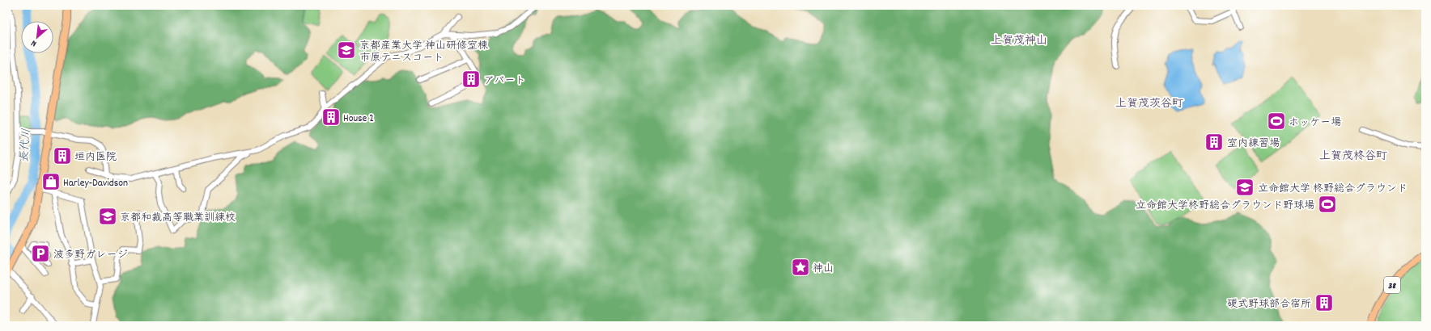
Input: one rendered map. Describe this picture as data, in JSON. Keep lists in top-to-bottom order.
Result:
{
  "streets": {
    "main road": ["38"]
  },
  "districts": ["上賀茂神山", "上賀茂茨谷町", "上賀茂柊谷町"],
  "water": ["長代川"],
  "places": {
    "school or university": ["京都産業大学 神山研修室棟 市原テニスコート", "立命館大学 柊野総合グラウンド", "京都和裁高等職業訓練校"],
    "building": [
      "アパート",
      "House 2",
      "室内練習場",
      "垣内医院",
      "硬式野球部合宿所"
    ],
    "sports": ["ホッケー場", "立命館大学柊野総合グラウンド野球場"],
    "shop": ["Harley-Davidson"],
    "parking": ["波多野ガレージ"],
    "place": ["神山"]
  },
  "north": "bottom left"
}
